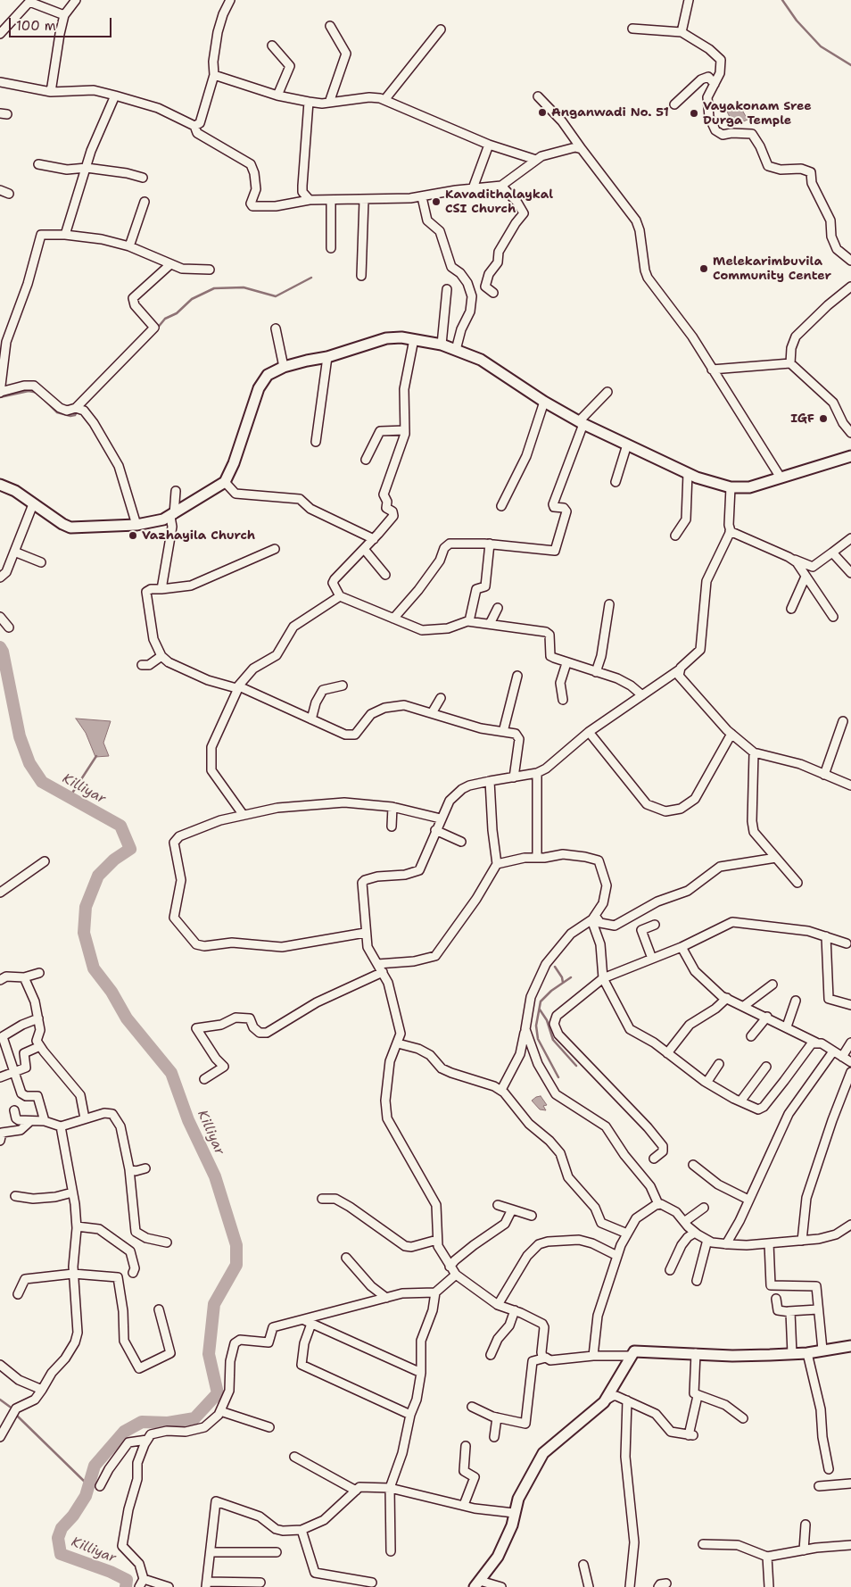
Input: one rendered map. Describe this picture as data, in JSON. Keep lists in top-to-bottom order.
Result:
{
  "water": ["Killiyar"],
  "places": [
    "Anganwadi No. 51",
    "Vayakonam Sree Durga Temple",
    "Kavadithalaykal CSI Church",
    "Melekarimbuvila Community Center",
    "IGF",
    "Vazhayila Church"
  ],
  "scale_bar": "100 m"
}
